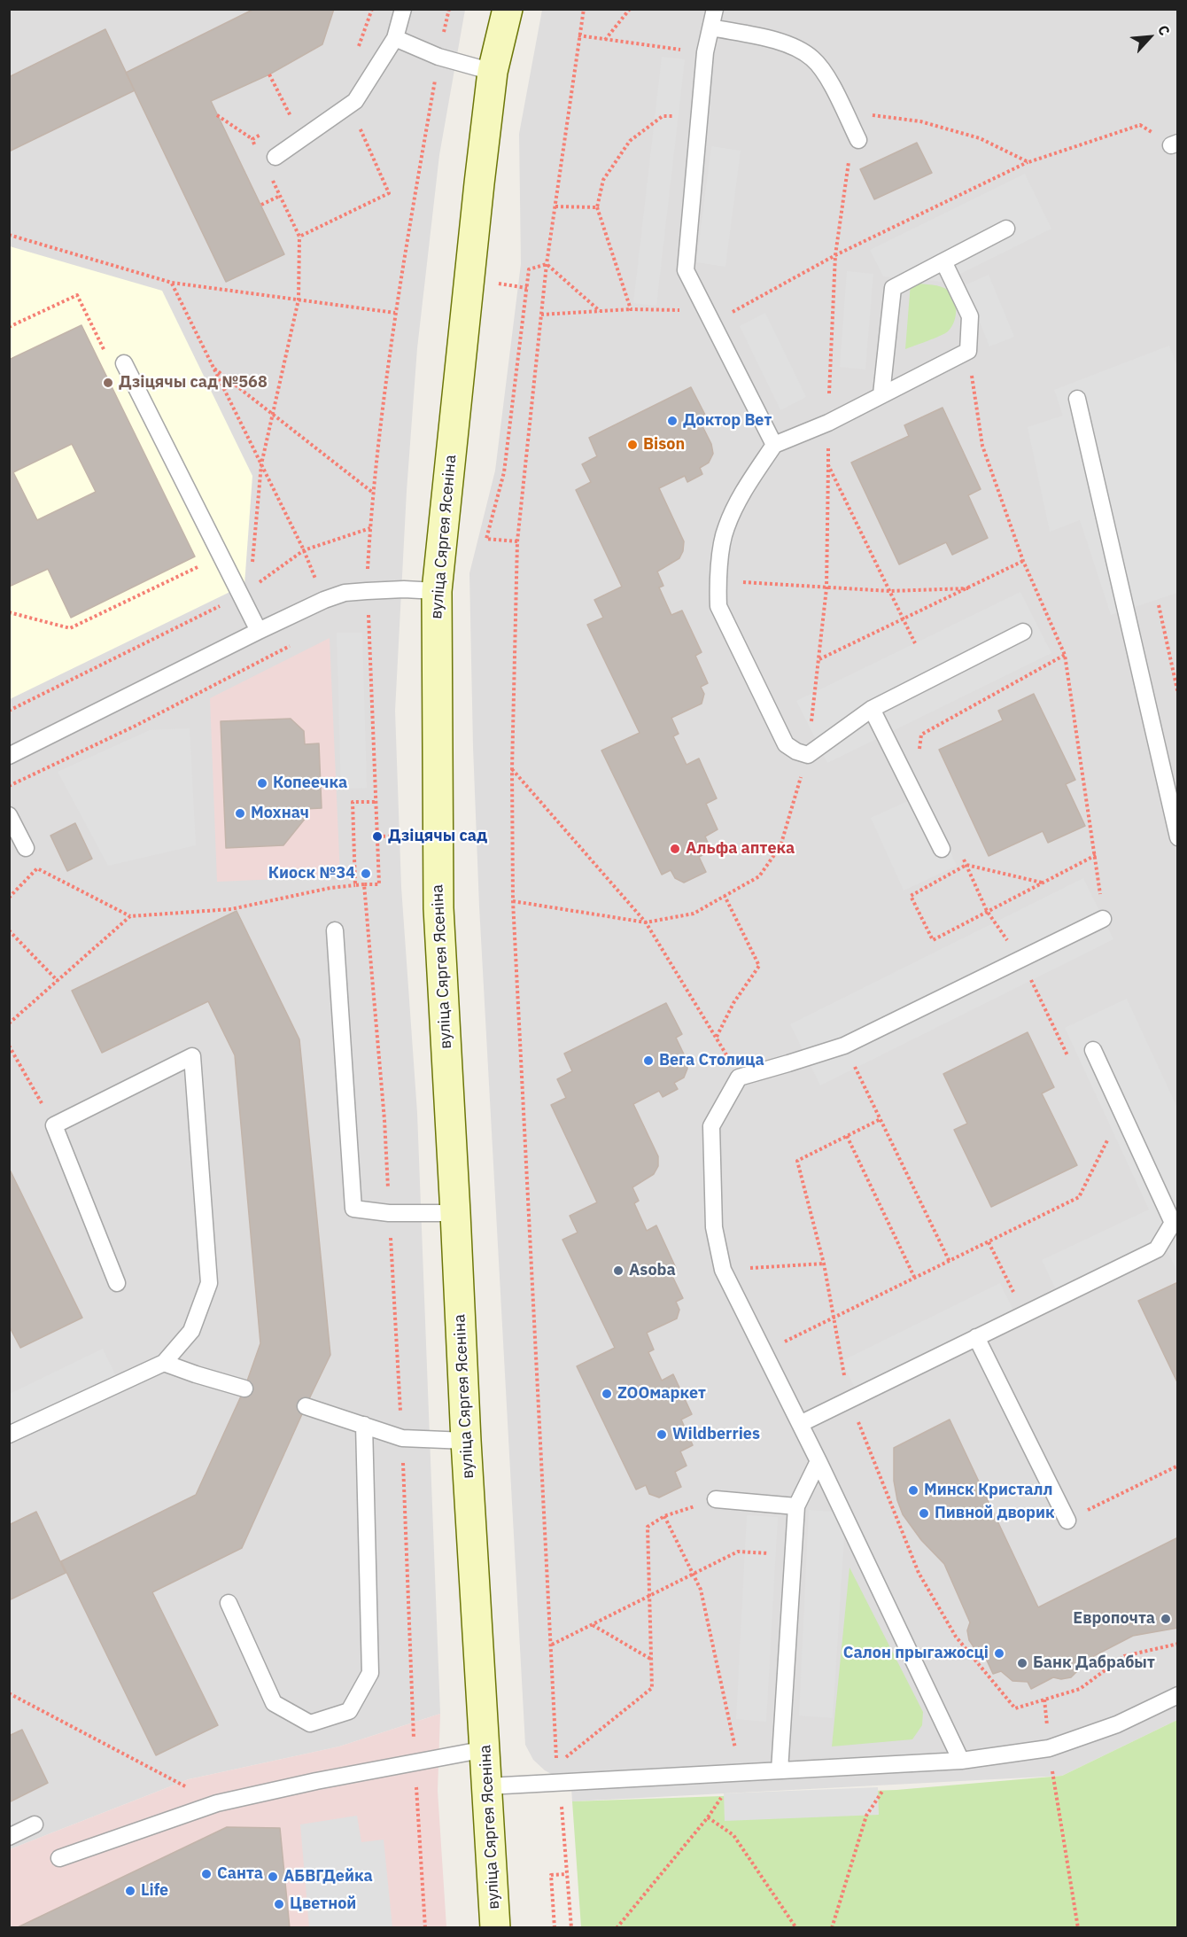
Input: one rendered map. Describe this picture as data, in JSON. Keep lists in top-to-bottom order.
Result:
{
  "streets": {
    "main road": ["вуліца Сяргея Ясеніна"]
  },
  "places": [
    "Дзіцячы сад №568",
    "Доктор Вет",
    "Bison",
    "Копеечка",
    "Мохнач",
    "Дзіцячы сад",
    "Альфа аптека",
    "Киоск №34",
    "Вега Столица",
    "Asoba",
    "ZOOмаркет",
    "Wildberries",
    "Минск Кристалл",
    "Пивной дворик",
    "Европочта",
    "Салон прыгажосці",
    "Банк Дабрабыт",
    "Санта",
    "АБВГДейка",
    "Life",
    "Цветной"
  ],
  "north": "top right"
}
